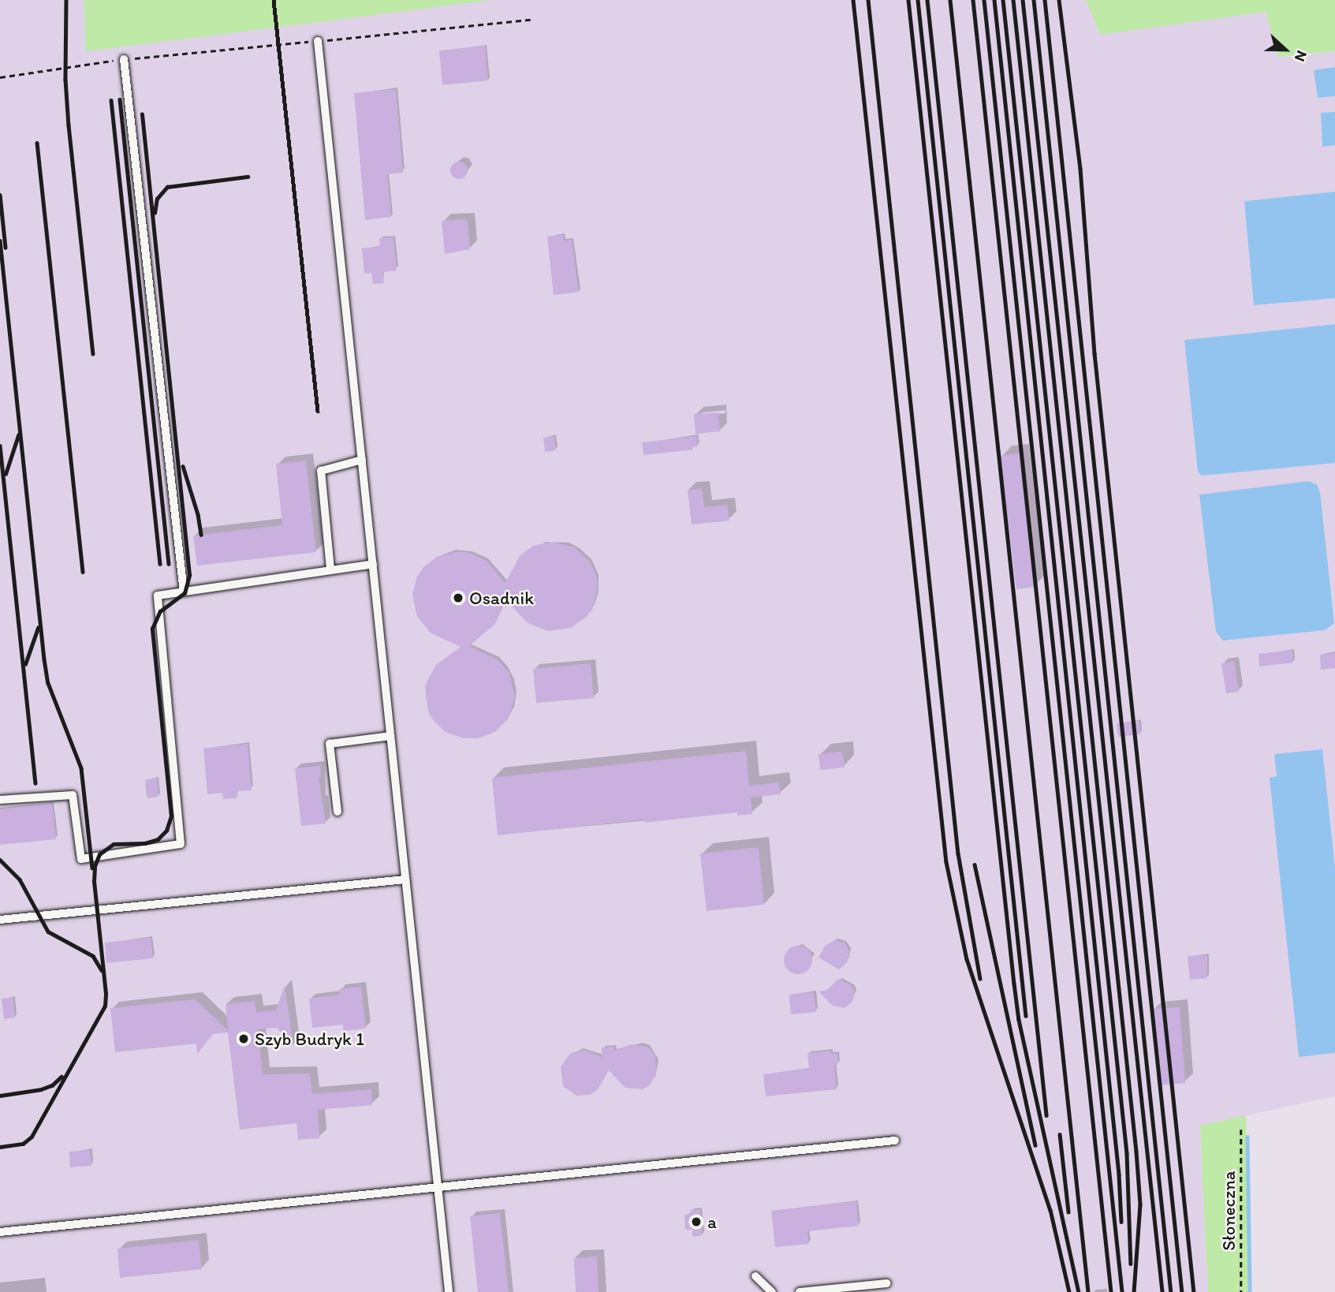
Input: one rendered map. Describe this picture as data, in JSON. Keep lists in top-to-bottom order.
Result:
{
  "streets": {
    "path": ["Słoneczna"]
  },
  "places": ["Osadnik", "Szyb Budryk 1", "a"],
  "north": "right"
}
